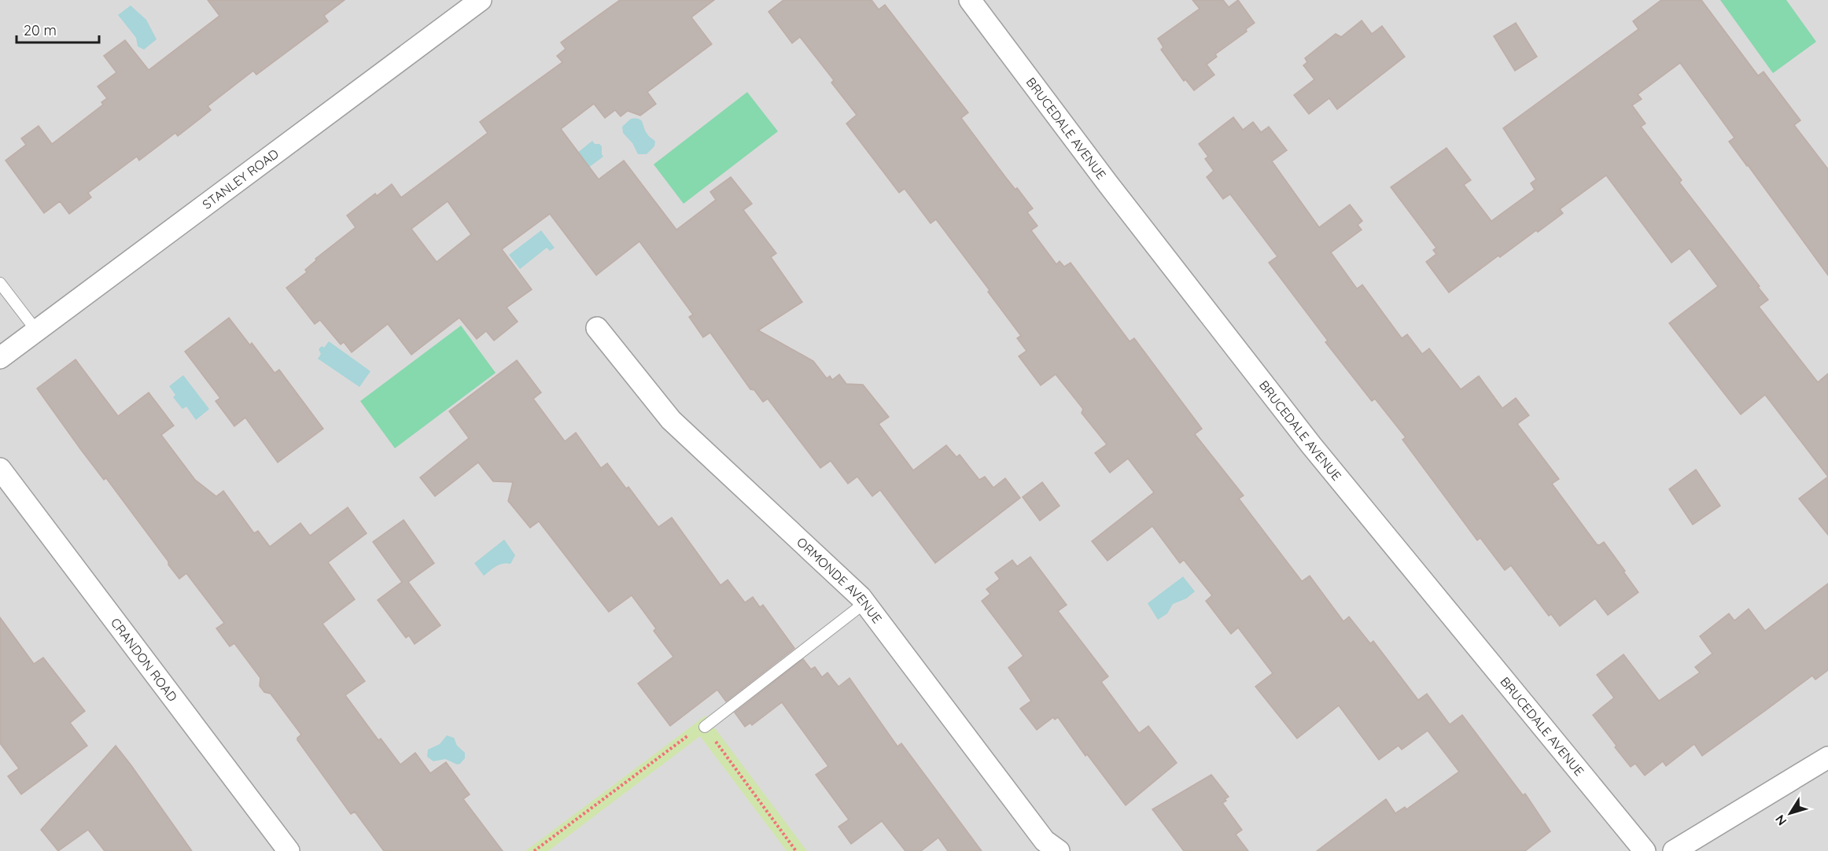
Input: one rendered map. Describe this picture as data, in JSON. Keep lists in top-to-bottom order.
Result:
{
  "streets": {
    "street": [
      "BRUCEDALE AVENUE",
      "STANLEY ROAD",
      "ORMONDE AVENUE",
      "CRANDON ROAD"
    ]
  },
  "scale_bar": "20 m",
  "north": "bottom left"
}
